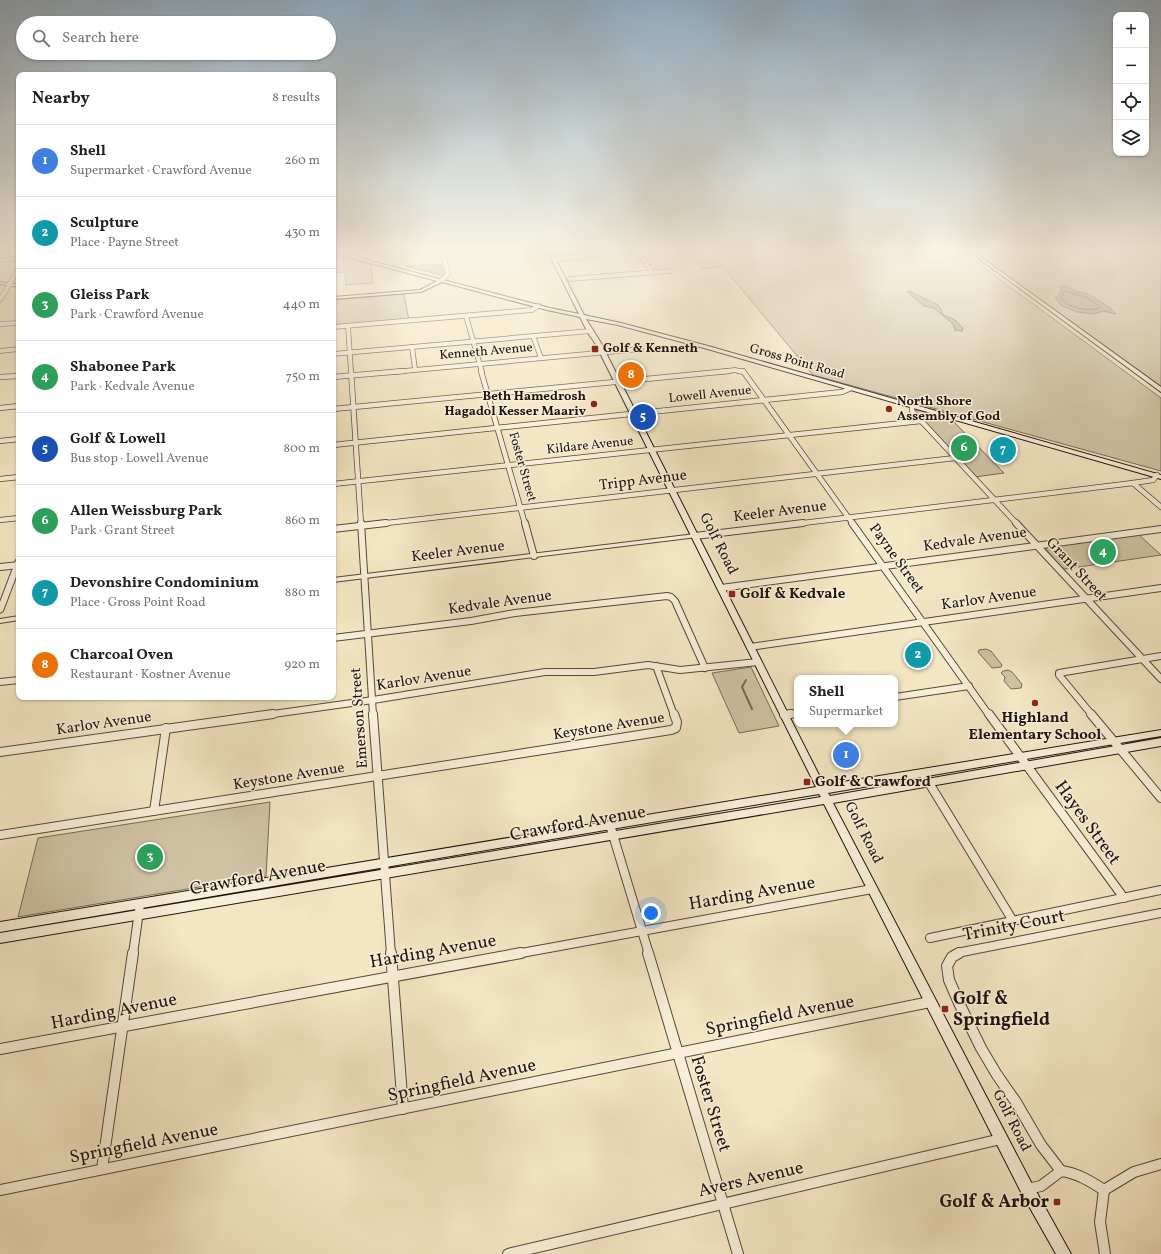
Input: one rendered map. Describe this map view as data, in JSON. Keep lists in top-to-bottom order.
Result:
{
  "streets": {
    "main road": ["Gross Point Road", "Golf Road", "Crawford Avenue"],
    "street": [
      "Kenneth Avenue",
      "Lowell Avenue",
      "Kildare Avenue",
      "Foster Street",
      "Tripp Avenue",
      "Keeler Avenue",
      "Kedvale Avenue",
      "Payne Street",
      "Grant Street",
      "Karlov Avenue",
      "Emerson Street",
      "Keystone Avenue",
      "Hayes Street",
      "Harding Avenue",
      "Trinity Court",
      "Springfield Avenue",
      "Avers Avenue"
    ]
  },
  "crossings": [
    ["Kenneth Avenue", "Foster Street"],
    ["Kenneth Avenue", "Golf Road"],
    ["Kenneth Avenue", "Emerson Street"],
    ["Gross Point Road", "Lowell Avenue"],
    ["Gross Point Road", "Keeler Avenue"],
    ["Gross Point Road", "Golf Road"],
    ["Gross Point Road", "Grant Street"],
    ["Lowell Avenue", "Foster Street"],
    ["Lowell Avenue", "Golf Road"],
    ["Lowell Avenue", "Payne Street"],
    ["Lowell Avenue", "Emerson Street"],
    ["Kildare Avenue", "Foster Street"],
    ["Kildare Avenue", "Golf Road"],
    ["Kildare Avenue", "Payne Street"],
    ["Kildare Avenue", "Grant Street"],
    ["Kildare Avenue", "Emerson Street"],
    ["Foster Street", "Tripp Avenue"],
    ["Foster Street", "Keeler Avenue"],
    ["Foster Street", "Crawford Avenue"],
    ["Foster Street", "Harding Avenue"],
    ["Foster Street", "Springfield Avenue"],
    ["Foster Street", "Avers Avenue"],
    ["Tripp Avenue", "Golf Road"],
    ["Tripp Avenue", "Payne Street"],
    ["Tripp Avenue", "Grant Street"],
    ["Tripp Avenue", "Emerson Street"],
    ["Keeler Avenue", "Golf Road"],
    ["Keeler Avenue", "Payne Street"],
    ["Keeler Avenue", "Grant Street"],
    ["Keeler Avenue", "Emerson Street"],
    ["Kedvale Avenue", "Golf Road"],
    ["Kedvale Avenue", "Payne Street"],
    ["Kedvale Avenue", "Grant Street"],
    ["Kedvale Avenue", "Karlov Avenue"],
    ["Kedvale Avenue", "Emerson Street"],
    ["Golf Road", "Payne Street"],
    ["Golf Road", "Karlov Avenue"],
    ["Golf Road", "Crawford Avenue"],
    ["Golf Road", "Harding Avenue"],
    ["Golf Road", "Springfield Avenue"],
    ["Golf Road", "Avers Avenue"],
    ["Payne Street", "Karlov Avenue"],
    ["Payne Street", "Hayes Street"],
    ["Payne Street", "Crawford Avenue"],
    ["Grant Street", "Karlov Avenue"],
    ["Karlov Avenue", "Emerson Street"],
    ["Karlov Avenue", "Keystone Avenue"],
    ["Emerson Street", "Keystone Avenue"],
    ["Emerson Street", "Crawford Avenue"],
    ["Emerson Street", "Harding Avenue"],
    ["Emerson Street", "Springfield Avenue"],
    ["Hayes Street", "Crawford Avenue"]
  ],
  "places": {
    "transit": [
      "Golf & Kenneth",
      "Golf & Kedvale",
      "Golf & Crawford",
      "Golf & Springfield",
      "Golf & Arbor"
    ],
    "other": ["Beth Hamedrosh Hagadol Kesser Maariv", "North Shore Assembly of God", "Highland Elementary School"]
  },
  "page": {
    "map_buttons": ["+", "−"],
    "search": "Search here",
    "heading": ["Nearby", "8 results"],
    "list": [
      {
        "mark": "1",
        "name": "Shell",
        "note": "Supermarket · Crawford Avenue",
        "value": "260 m"
      },
      {
        "mark": "2",
        "name": "Sculpture",
        "note": "Place · Payne Street",
        "value": "430 m"
      },
      {
        "mark": "3",
        "name": "Gleiss Park",
        "note": "Park · Crawford Avenue",
        "value": "440 m"
      },
      {
        "mark": "4",
        "name": "Shabonee Park",
        "note": "Park · Kedvale Avenue",
        "value": "750 m"
      },
      {
        "mark": "5",
        "name": "Golf & Lowell",
        "note": "Bus stop · Lowell Avenue",
        "value": "800 m"
      },
      {
        "mark": "6",
        "name": "Allen Weissburg Park",
        "note": "Park · Grant Street",
        "value": "860 m"
      },
      {
        "mark": "7",
        "name": "Devonshire Condominium",
        "note": "Place · Gross Point Road",
        "value": "880 m"
      },
      {
        "mark": "8",
        "name": "Charcoal Oven",
        "note": "Restaurant · Kostner Avenue",
        "value": "920 m"
      }
    ],
    "pins": [
      "8",
      "5",
      "6",
      "7",
      "4",
      "2",
      "1",
      "3"
    ],
    "popup": ["Shell", "Supermarket"]
  }
}
